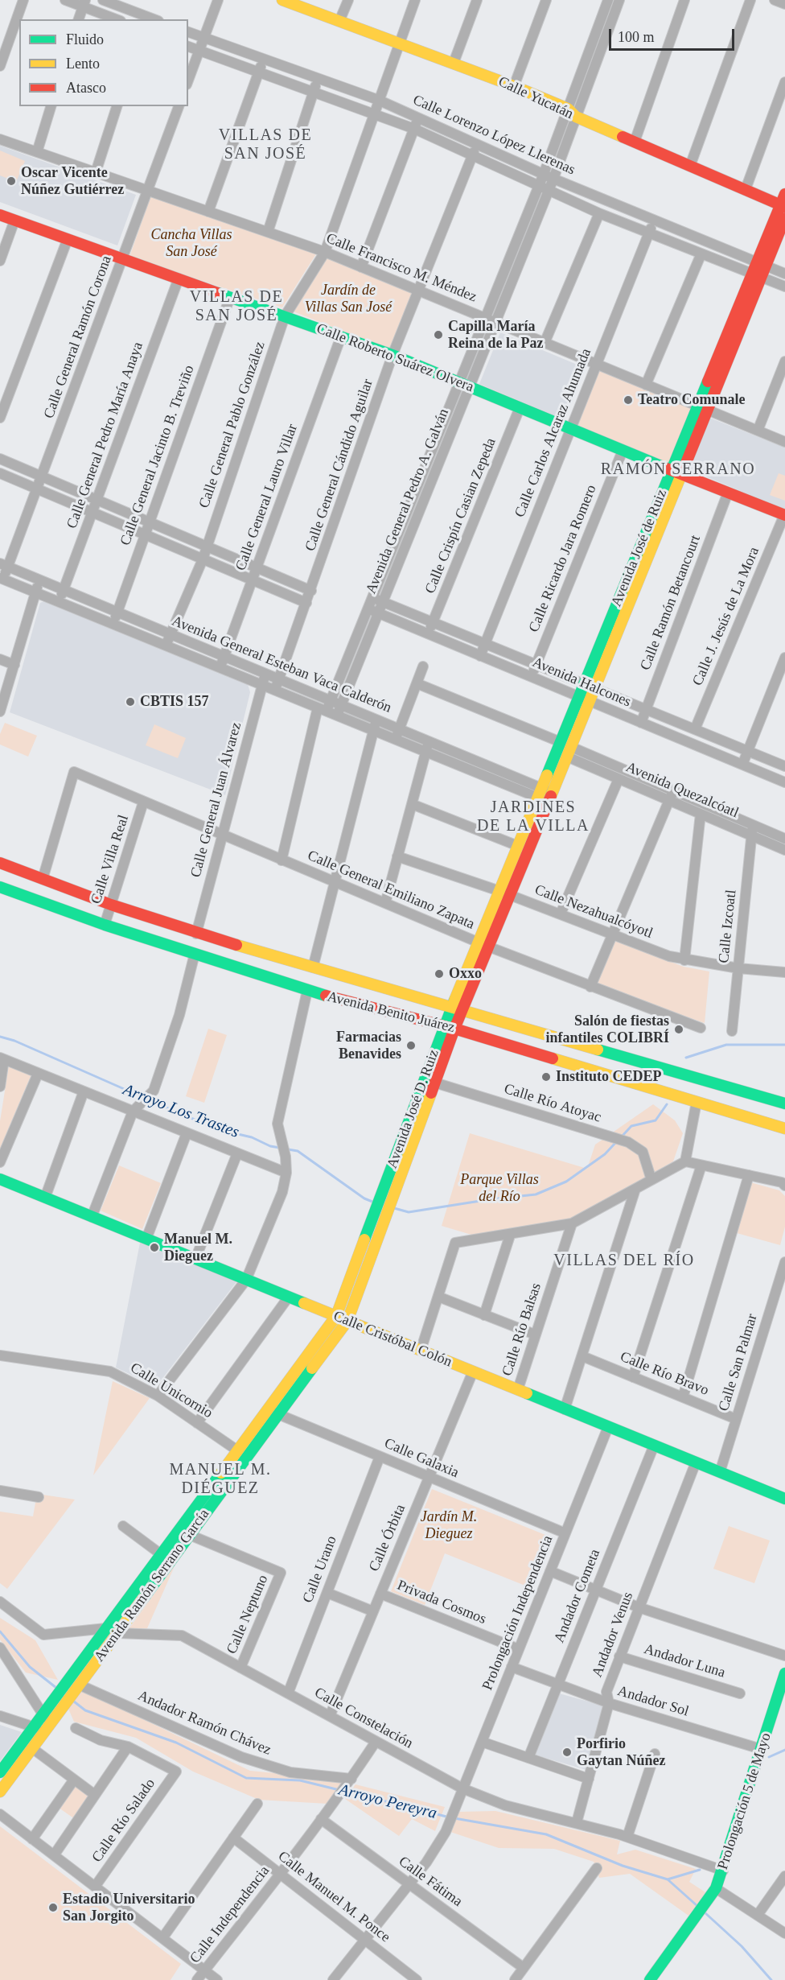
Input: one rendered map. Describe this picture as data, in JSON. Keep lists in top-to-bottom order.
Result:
{
  "streets": {
    "street": [
      "Calle Yucatán",
      "Calle Lorenzo López Llerenas",
      "Calle Francisco M. Méndez",
      "Calle General Ramón Corona",
      "Calle Roberto Suárez Olvera",
      "Calle General Pablo González",
      "Calle Carlos Alcaraz Ahumada",
      "Calle General Pedro María Anaya",
      "Calle General Jacinto B. Treviño",
      "Calle General Cándido Aguilar",
      "Calle General Lauro Villar",
      "Avenida General Pedro A. Galván",
      "Calle Crispín Casian Zepeda",
      "Avenida José de Ruiz",
      "Calle Ricardo Jara Romero",
      "Calle Ramón Betancourt",
      "Calle J. Jesús de La Mora",
      "Avenida General Esteban Vaca Calderón",
      "Avenida Halcones",
      "Avenida Quezalcóatl",
      "Calle General Juan Álvarez",
      "Calle Villa Real",
      "Calle General Emiliano Zapata",
      "Calle Nezahualcóyotl",
      "Calle Izcoatl",
      "Avenida Benito Juárez",
      "Calle Río Atoyac",
      "Avenida José D. Ruiz",
      "Calle Río Balsas",
      "Calle Cristóbal Colón",
      "Calle San Palmar",
      "Calle Río Bravo",
      "Calle Unicornio",
      "Calle Galaxia",
      "Calle Órbita",
      "Calle Urano",
      "Avenida Ramón Serrano García",
      "Andador Cometa",
      "Privada Cosmos",
      "Prolongación Independencia",
      "Calle Neptuno",
      "Andador Venus",
      "Andador Luna",
      "Andador Sol",
      "Calle Constelación",
      "Andador Ramón Chávez",
      "Prolongación 5 de Mayo",
      "Calle Río Salado",
      "Calle Fátima",
      "Calle Manuel M. Ponce",
      "Calle Independencia"
    ]
  },
  "crossings": [
    ["Calle Yucatán", "Calle General Pablo González"],
    ["Calle Yucatán", "Avenida General Pedro A. Galván"],
    ["Calle Yucatán", "Avenida José de Ruiz"],
    ["Calle Lorenzo López Llerenas", "Calle General Pablo González"],
    ["Calle Lorenzo López Llerenas", "Calle Carlos Alcaraz Ahumada"],
    ["Calle Lorenzo López Llerenas", "Calle General Cándido Aguilar"],
    ["Calle Lorenzo López Llerenas", "Avenida General Pedro A. Galván"],
    ["Calle Lorenzo López Llerenas", "Avenida José de Ruiz"],
    ["Calle Francisco M. Méndez", "Calle General Ramón Corona"],
    ["Calle Francisco M. Méndez", "Calle General Pablo González"],
    ["Calle Francisco M. Méndez", "Calle Carlos Alcaraz Ahumada"],
    ["Calle Francisco M. Méndez", "Calle General Cándido Aguilar"],
    ["Calle Francisco M. Méndez", "Avenida General Pedro A. Galván"],
    ["Calle Francisco M. Méndez", "Avenida José de Ruiz"],
    ["Calle General Ramón Corona", "Calle Roberto Suárez Olvera"],
    ["Calle General Ramón Corona", "Avenida General Esteban Vaca Calderón"],
    ["Calle Roberto Suárez Olvera", "Calle General Pablo González"],
    ["Calle Roberto Suárez Olvera", "Calle Carlos Alcaraz Ahumada"],
    ["Calle Roberto Suárez Olvera", "Calle General Pedro María Anaya"],
    ["Calle Roberto Suárez Olvera", "Calle General Jacinto B. Treviño"],
    ["Calle Roberto Suárez Olvera", "Calle General Cándido Aguilar"],
    ["Calle Roberto Suárez Olvera", "Calle General Lauro Villar"],
    ["Calle Roberto Suárez Olvera", "Avenida General Pedro A. Galván"],
    ["Calle Roberto Suárez Olvera", "Calle Crispín Casian Zepeda"],
    ["Calle Roberto Suárez Olvera", "Avenida José de Ruiz"],
    ["Calle Roberto Suárez Olvera", "Calle Ricardo Jara Romero"],
    ["Calle Roberto Suárez Olvera", "Calle Ramón Betancourt"],
    ["Calle Roberto Suárez Olvera", "Calle J. Jesús de La Mora"],
    ["Calle General Pablo González", "Avenida General Esteban Vaca Calderón"],
    ["Calle Carlos Alcaraz Ahumada", "Avenida Halcones"],
    ["Calle General Pedro María Anaya", "Avenida General Esteban Vaca Calderón"],
    ["Calle General Jacinto B. Treviño", "Avenida General Esteban Vaca Calderón"],
    ["Calle General Cándido Aguilar", "Avenida General Esteban Vaca Calderón"],
    ["Calle General Lauro Villar", "Avenida General Esteban Vaca Calderón"],
    ["Avenida General Pedro A. Galván", "Avenida General Esteban Vaca Calderón"],
    ["Avenida General Pedro A. Galván", "Avenida Halcones"],
    ["Avenida General Pedro A. Galván", "Calle General Emiliano Zapata"],
    ["Calle Crispín Casian Zepeda", "Avenida Halcones"],
    ["Avenida José de Ruiz", "Avenida Halcones"],
    ["Avenida José de Ruiz", "Avenida Quezalcóatl"],
    ["Avenida José de Ruiz", "Avenida José D. Ruiz"],
    ["Calle Ricardo Jara Romero", "Avenida Halcones"],
    ["Calle Ramón Betancourt", "Avenida Halcones"],
    ["Calle J. Jesús de La Mora", "Avenida Halcones"],
    ["Avenida General Esteban Vaca Calderón", "Calle General Juan Álvarez"],
    ["Avenida General Esteban Vaca Calderón", "Avenida José D. Ruiz"],
    ["Avenida Quezalcóatl", "Calle Izcoatl"],
    ["Avenida Quezalcóatl", "Avenida José D. Ruiz"],
    ["Calle General Juan Álvarez", "Calle General Emiliano Zapata"],
    ["Calle General Juan Álvarez", "Avenida Benito Juárez"],
    ["Calle Villa Real", "Calle General Emiliano Zapata"],
    ["Calle Villa Real", "Avenida Benito Juárez"],
    ["Calle General Emiliano Zapata", "Avenida Benito Juárez"],
    ["Calle General Emiliano Zapata", "Avenida José D. Ruiz"],
    ["Calle Nezahualcóyotl", "Calle Izcoatl"],
    ["Calle Nezahualcóyotl", "Avenida José D. Ruiz"],
    ["Avenida Benito Juárez", "Avenida José D. Ruiz"],
    ["Calle Río Atoyac", "Avenida José D. Ruiz"],
    ["Avenida José D. Ruiz", "Calle Cristóbal Colón"],
    ["Avenida José D. Ruiz", "Avenida Ramón Serrano García"],
    ["Calle Río Balsas", "Calle Cristóbal Colón"],
    ["Calle Cristóbal Colón", "Calle San Palmar"],
    ["Calle Cristóbal Colón", "Calle Órbita"],
    ["Calle Cristóbal Colón", "Avenida Ramón Serrano García"],
    ["Calle Cristóbal Colón", "Andador Cometa"],
    ["Calle Cristóbal Colón", "Prolongación Independencia"],
    ["Calle Cristóbal Colón", "Andador Venus"],
    ["Calle San Palmar", "Calle Río Bravo"],
    ["Calle Unicornio", "Avenida Ramón Serrano García"],
    ["Calle Galaxia", "Calle Órbita"],
    ["Calle Galaxia", "Calle Urano"],
    ["Calle Galaxia", "Avenida Ramón Serrano García"],
    ["Calle Galaxia", "Prolongación Independencia"],
    ["Calle Órbita", "Privada Cosmos"],
    ["Calle Órbita", "Calle Constelación"],
    ["Calle Urano", "Calle Constelación"],
    ["Avenida Ramón Serrano García", "Calle Neptuno"],
    ["Avenida Ramón Serrano García", "Calle Constelación"],
    ["Avenida Ramón Serrano García", "Andador Ramón Chávez"],
    ["Andador Cometa", "Andador Sol"],
    ["Privada Cosmos", "Prolongación Independencia"],
    ["Prolongación Independencia", "Andador Sol"],
    ["Prolongación Independencia", "Calle Constelación"],
    ["Prolongación Independencia", "Calle Fátima"],
    ["Prolongación Independencia", "Calle Manuel M. Ponce"],
    ["Calle Neptuno", "Calle Constelación"],
    ["Andador Venus", "Andador Luna"],
    ["Andador Venus", "Andador Sol"],
    ["Andador Venus", "Calle Constelación"],
    ["Andador Sol", "Prolongación 5 de Mayo"],
    ["Calle Constelación", "Prolongación 5 de Mayo"],
    ["Calle Constelación", "Calle Independencia"],
    ["Andador Ramón Chávez", "Calle Independencia"],
    ["Calle Fátima", "Calle Independencia"],
    ["Calle Manuel M. Ponce", "Calle Independencia"]
  ],
  "districts": [
    "VILLAS DE SAN JOSÉ",
    "VILLAS DE SAN JOSÉ",
    "RAMÓN SERRANO",
    "JARDINES DE LA VILLA",
    "VILLAS DEL RÍO",
    "MANUEL M. DIÉGUEZ"
  ],
  "water": ["Arroyo Los Trastes", "Arroyo Pereyra"],
  "parks": [
    "Cancha Villas San José",
    "Jardín de Villas San José",
    "Parque Villas del Río",
    "Jardín M. Dieguez"
  ],
  "places": [
    "Oscar Vicente Núñez Gutiérrez",
    "Capilla María Reina de la Paz",
    "Teatro Comunale",
    "CBTIS 157",
    "Oxxo",
    "Salón de fiestas infantiles COLIBRÍ",
    "Farmacias Benavides",
    "Instituto CEDEP",
    "Manuel M. Dieguez",
    "Porfirio Gaytan Núñez",
    "Estadio Universitario San Jorgito"
  ],
  "legend": ["Fluido", "Lento", "Atasco"],
  "scale_bar": "100 m"
}
